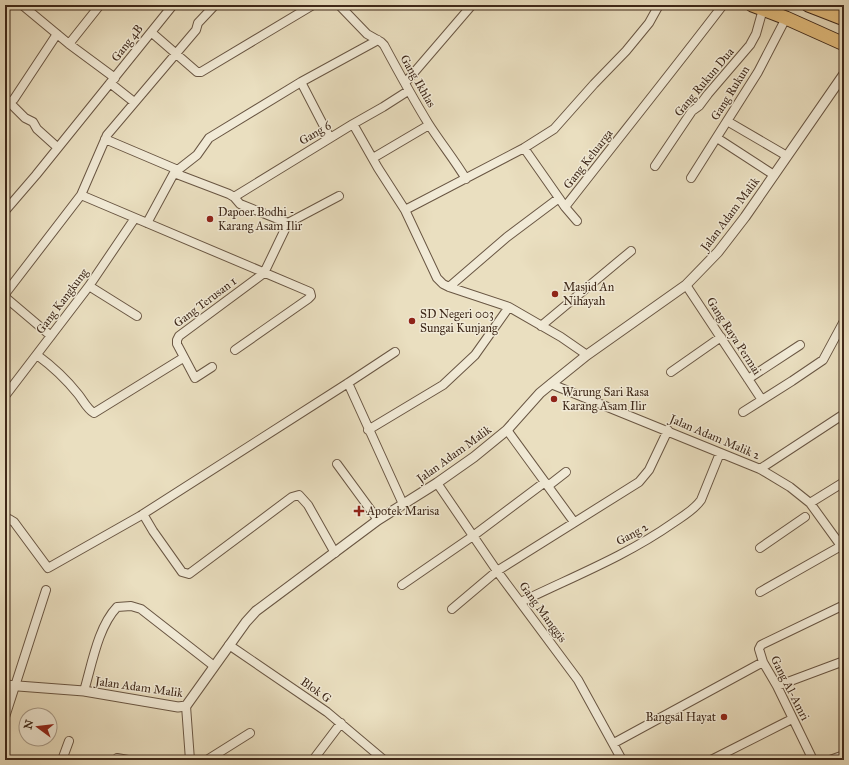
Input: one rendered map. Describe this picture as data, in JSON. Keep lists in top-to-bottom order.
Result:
{
  "streets": {
    "street": [
      "Gang 4B",
      "Gang Ikhlas",
      "Gang Rukun Dua",
      "Gang Rukun",
      "Gang 6",
      "Gang Keluarga",
      "Jalan Adam Malik",
      "Gang Kangkung",
      "Gang Terusan 1",
      "Gang Raya Permai",
      "Jalan Adam Malik 2",
      "Gang 2",
      "Gang Manggis",
      "Gang Al-Amri",
      "Blok G"
    ]
  },
  "crossings": [
    ["Gang Ikhlas", "Gang 6"],
    ["Jalan Adam Malik", "Gang Raya Permai"],
    ["Jalan Adam Malik", "Jalan Adam Malik 2"],
    ["Jalan Adam Malik", "Gang Manggis"],
    ["Jalan Adam Malik", "Blok G"],
    ["Jalan Adam Malik 2", "Gang 2"],
    ["Gang 2", "Gang Manggis"]
  ],
  "places": {
    "other": [
      "Dapoer Bodhi - Karang Asam Ilir",
      "Masjid An Nihayah",
      "SD Negeri 003 Sungai Kunjang",
      "Warung Sari Rasa Karang Asam Ilir",
      "Bangsal Hayat"
    ],
    "health": ["Apotek Marisa"]
  },
  "north": "left"
}
